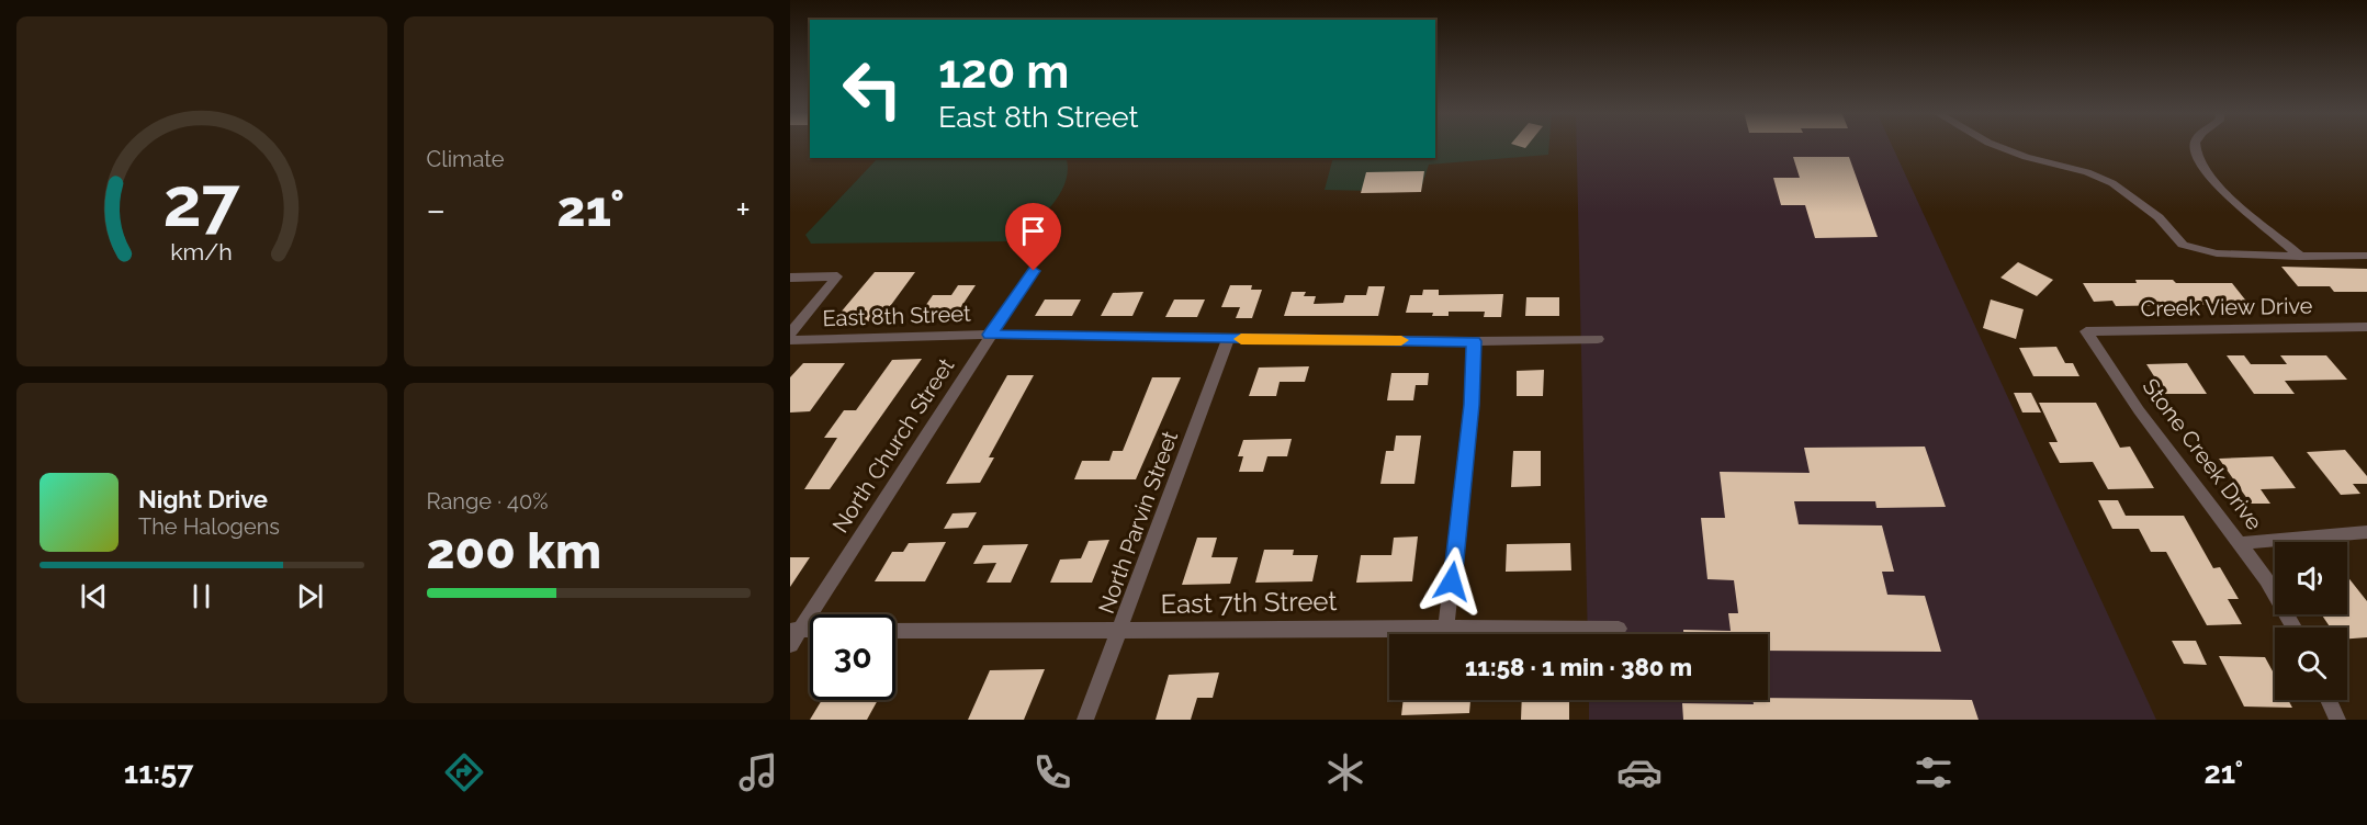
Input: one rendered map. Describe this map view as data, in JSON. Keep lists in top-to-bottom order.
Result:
{
  "streets": {
    "street": [
      "Creek View Drive",
      "East 8th Street",
      "North Church Street",
      "Stone Creek Drive",
      "North Parvin Street",
      "East 7th Street"
    ]
  },
  "crossings": [
    ["Creek View Drive", "Stone Creek Drive"],
    ["East 8th Street", "North Church Street"],
    ["East 8th Street", "North Parvin Street"],
    ["North Parvin Street", "East 7th Street"]
  ],
  "page": {
    "tile": [
      "Climate",
      ["Range · 40%", "200 km"]
    ],
    "turn": ["120 m", "East 8th Street"],
    "heat": ["−", "21°", "+"],
    "song": ["Night Drive", "The Halogens"],
    "limit": "30",
    "trip": "11:58 · 1 min · 380 m",
    "tabs": ["11:57", "21°"],
    "gauge": ["27", "km/h"]
  }
}
